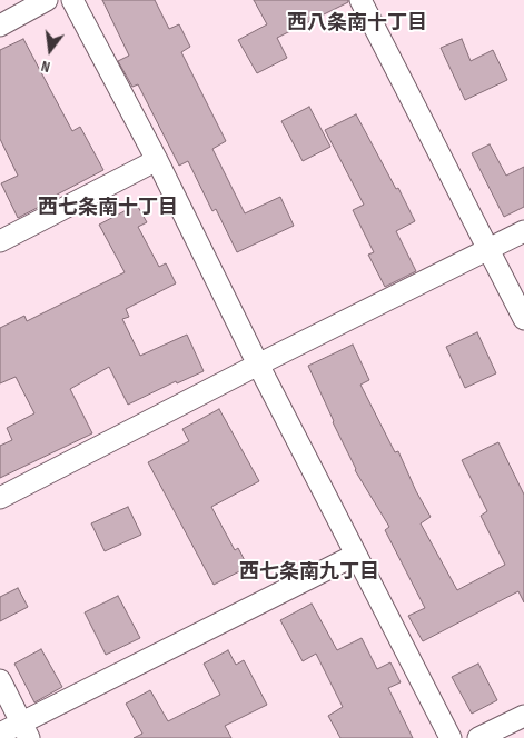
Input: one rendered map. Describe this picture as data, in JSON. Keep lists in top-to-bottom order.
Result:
{
  "districts": ["西八条南十丁目", "西七条南十丁目", "西七条南九丁目"],
  "north": "bottom"
}
